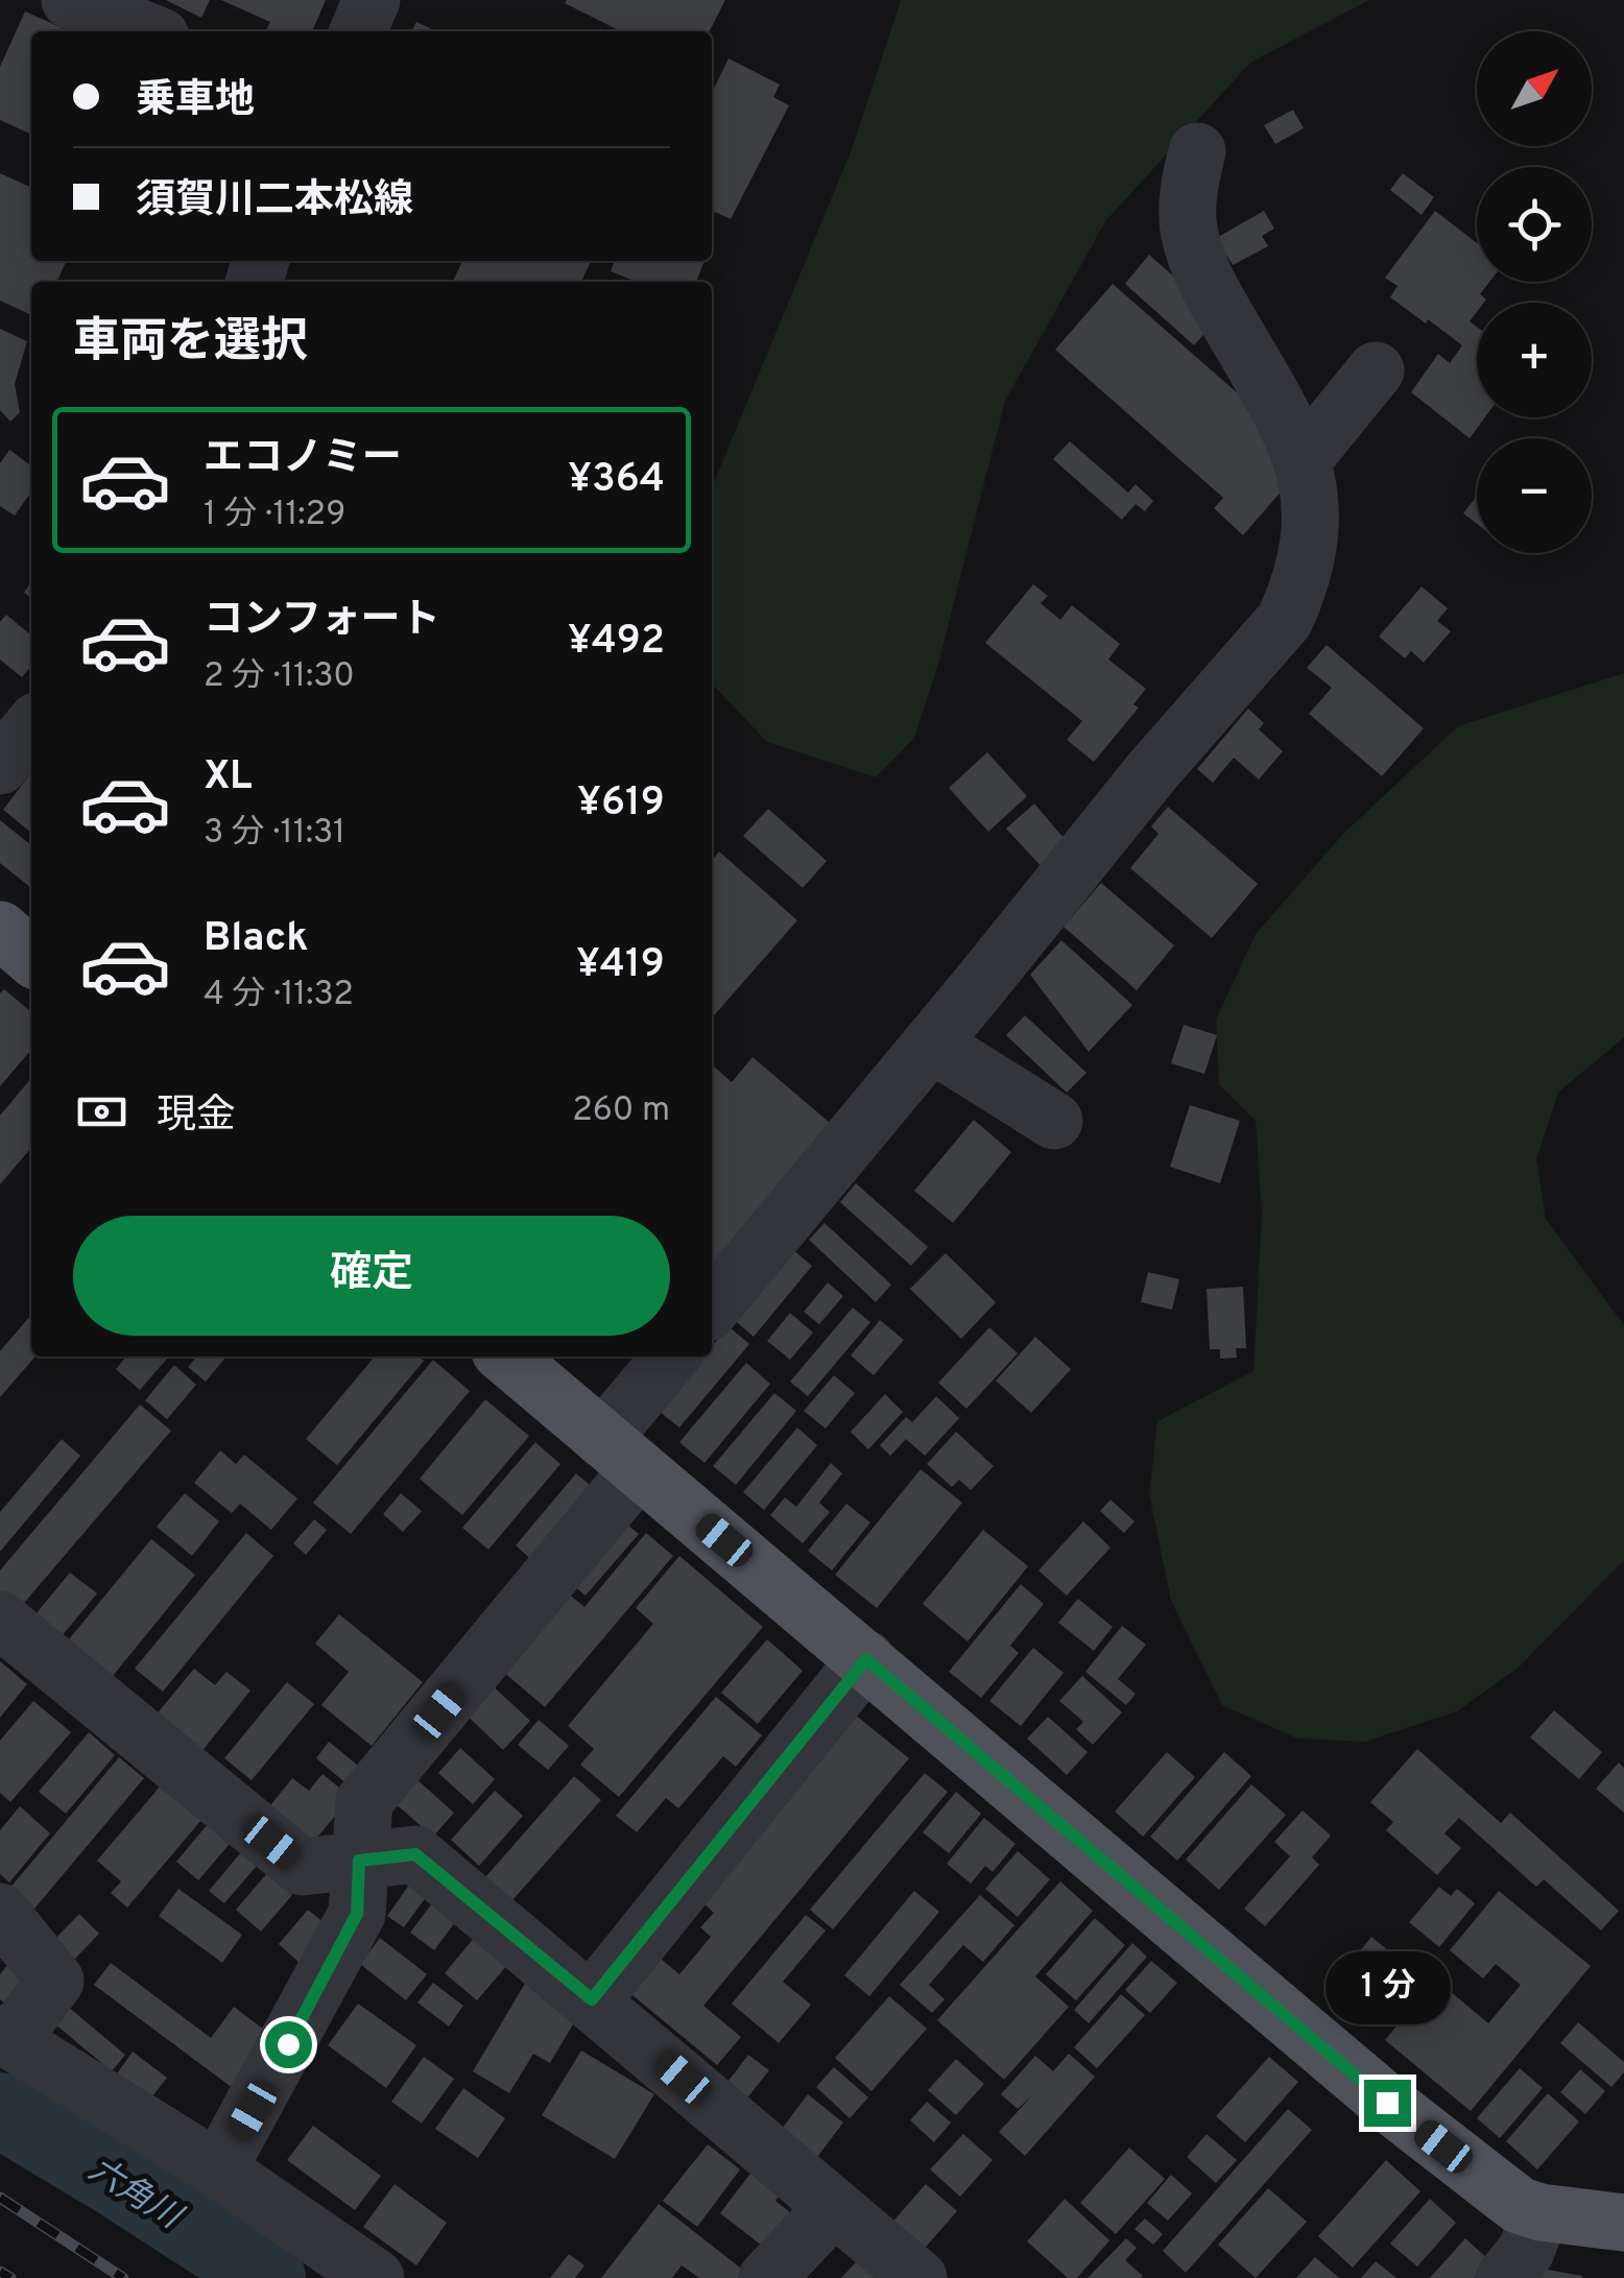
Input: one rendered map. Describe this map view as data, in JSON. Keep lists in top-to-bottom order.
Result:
{
  "water": ["六角川"],
  "north": "top right",
  "page": {
    "map_buttons": ["+", "−"],
    "banner": ["乗車地", "須賀川二本松線"],
    "heading": "車両を選択",
    "list": [
      {
        "name": "エコノミー",
        "note": "1 分 · 11:29",
        "value": "¥364"
      },
      {
        "name": "コンフォート",
        "note": "2 分 · 11:30",
        "value": "¥492"
      },
      {
        "name": "XL",
        "note": "3 分 · 11:31",
        "value": "¥619"
      },
      {
        "name": "Black",
        "note": "4 分 · 11:32",
        "value": "¥419"
      }
    ],
    "pay": ["現金", "260 m"],
    "buttons": "確定",
    "bubble": "1 分"
  }
}
